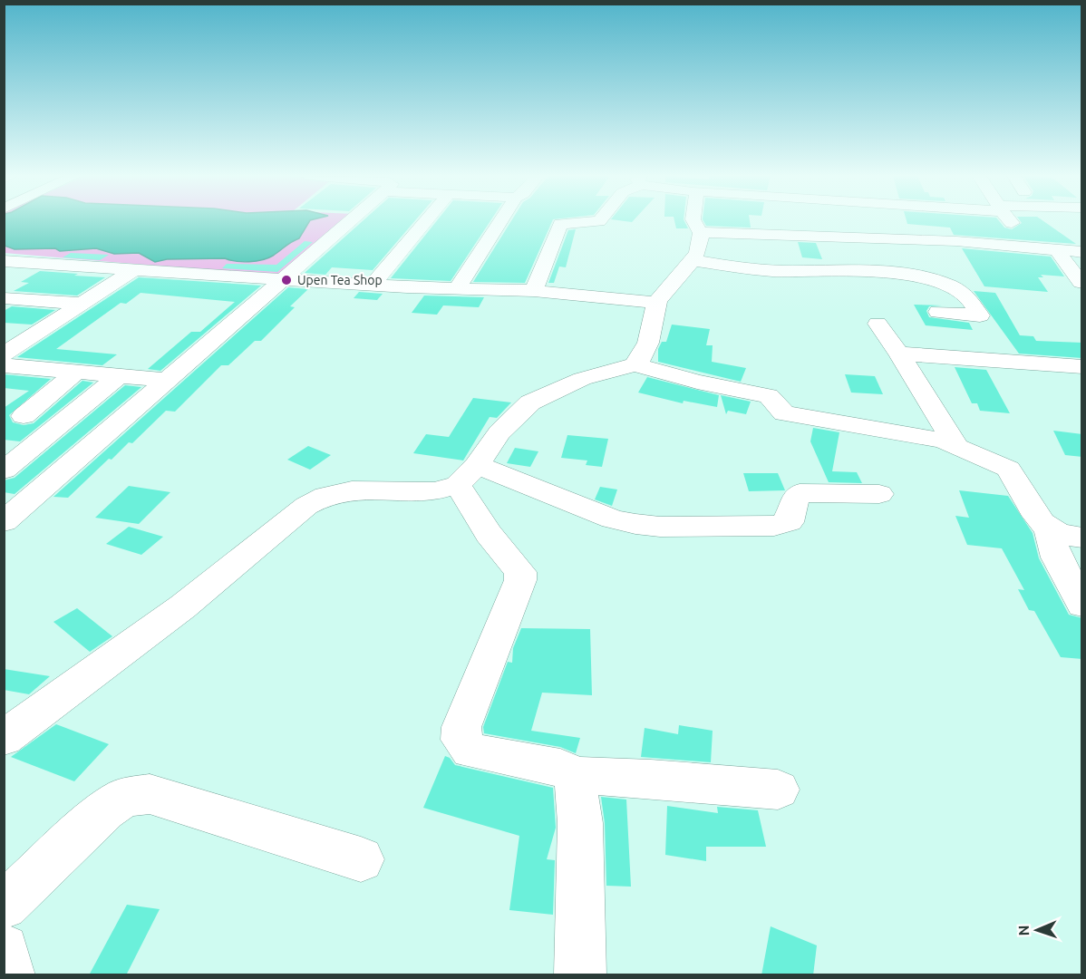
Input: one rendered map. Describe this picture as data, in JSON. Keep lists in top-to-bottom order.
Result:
{
  "places": ["Upen Tea Shop"],
  "north": "left"
}
